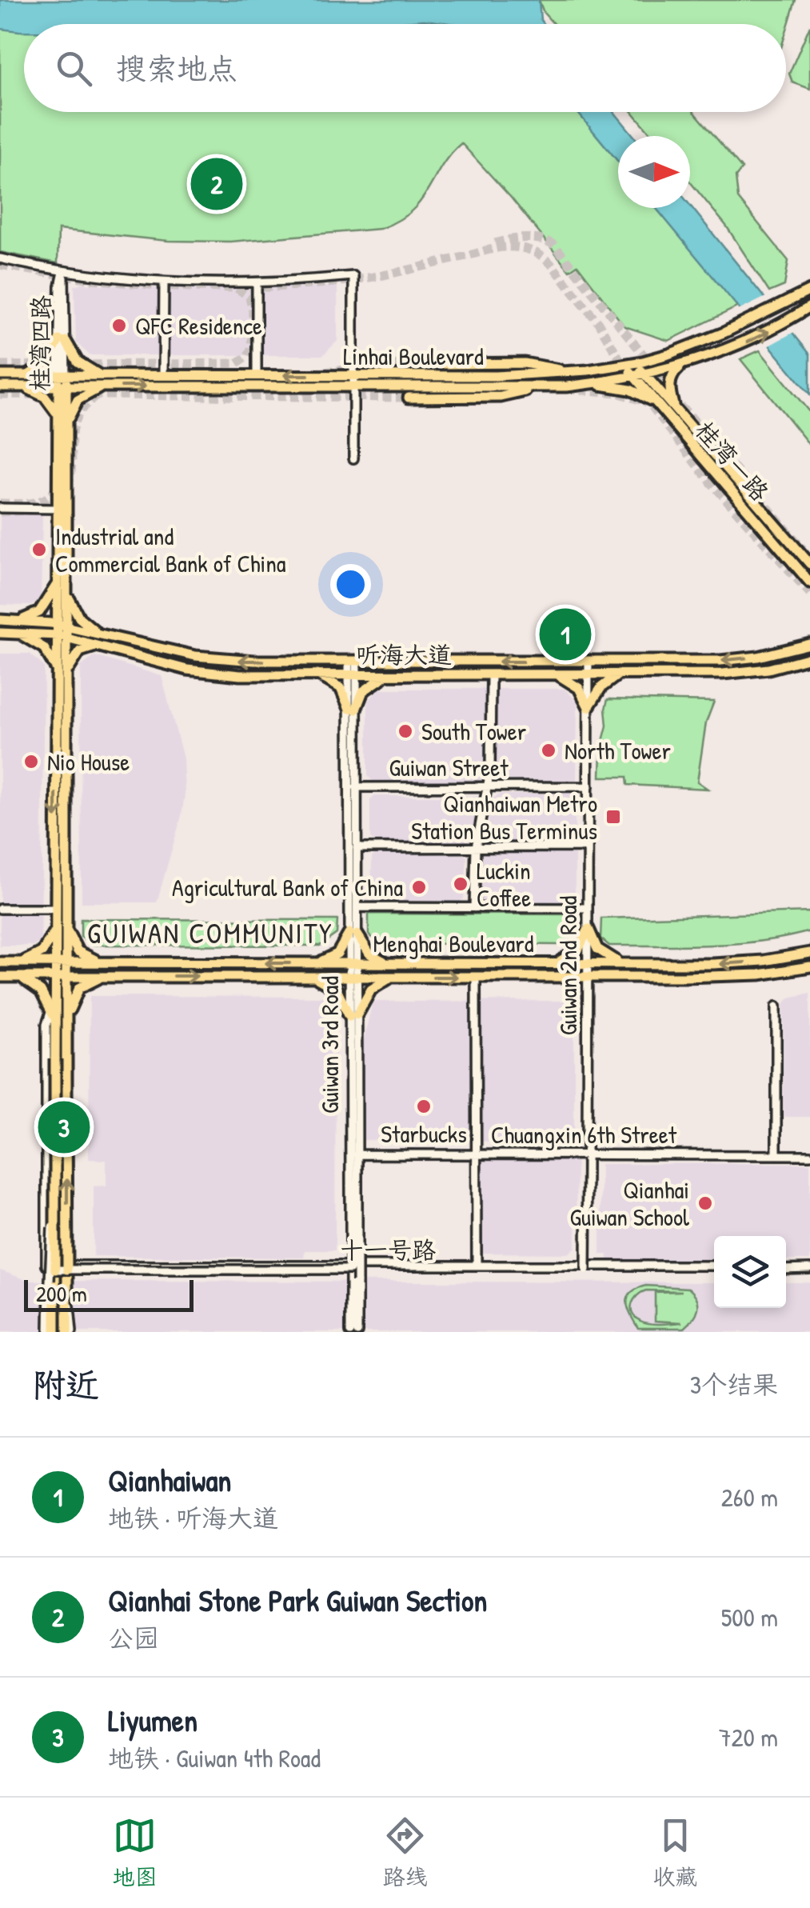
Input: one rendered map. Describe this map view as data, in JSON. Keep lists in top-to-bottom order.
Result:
{
  "streets": {
    "main road": [
      "桂湾四路",
      "Linhai Boulevard",
      "桂湾一路",
      "听海大道",
      "Menghai Boulevard"
    ],
    "street": [
      "Guiwan Street",
      "Guiwan 2nd Road",
      "Guiwan 3rd Road",
      "Chuangxin 6th Street",
      "十一号路"
    ]
  },
  "crossings": [
    ["桂湾四路", "Linhai Boulevard"],
    ["桂湾四路", "听海大道"],
    ["桂湾四路", "Menghai Boulevard"],
    ["桂湾四路", "十一号路"],
    ["Linhai Boulevard", "桂湾一路"],
    ["听海大道", "Guiwan 2nd Road"],
    ["听海大道", "Guiwan 3rd Road"],
    ["Guiwan Street", "Guiwan 2nd Road"],
    ["Guiwan Street", "Guiwan 3rd Road"],
    ["Menghai Boulevard", "Guiwan 2nd Road"],
    ["Menghai Boulevard", "Guiwan 3rd Road"],
    ["Guiwan 2nd Road", "Chuangxin 6th Street"],
    ["Guiwan 2nd Road", "十一号路"],
    ["Guiwan 3rd Road", "Chuangxin 6th Street"],
    ["Guiwan 3rd Road", "十一号路"]
  ],
  "districts": ["GUIWAN COMMUNITY"],
  "places": {
    "other": [
      "QFC Residence",
      "Industrial and Commercial Bank of China",
      "South Tower",
      "North Tower",
      "Nio House",
      "Luckin Coffee",
      "Agricultural Bank of China",
      "Starbucks",
      "Qianhai Guiwan School"
    ],
    "transit": ["Qianhaiwan Metro Station Bus Terminus"]
  },
  "scale_bar": "200 m",
  "north": "right",
  "page": {
    "search": "搜索地点",
    "pins": ["2", "1", "3"],
    "scale": "200 m",
    "heading": ["附近", "3个结果"],
    "list": [
      {
        "mark": "1",
        "name": "Qianhaiwan",
        "note": "地铁 · 听海大道",
        "value": "260 m"
      },
      {
        "mark": "2",
        "name": "Qianhai Stone Park Guiwan Section",
        "note": "公园",
        "value": "500 m"
      },
      {
        "mark": "3",
        "name": "Liyumen",
        "note": "地铁 · Guiwan 4th Road",
        "value": "720 m"
      }
    ],
    "nav": ["地图", "路线", "收藏"]
  }
}
